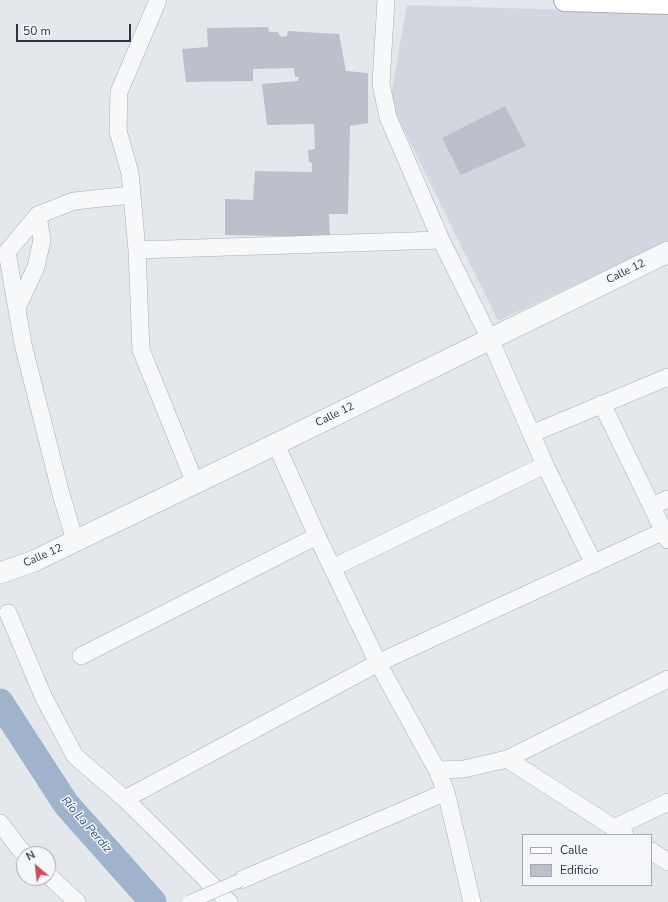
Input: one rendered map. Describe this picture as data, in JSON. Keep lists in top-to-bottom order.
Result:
{
  "streets": {
    "street": ["Calle 12"]
  },
  "water": ["Río La Perdiz"],
  "legend": ["Calle", "Edificio"],
  "scale_bar": "50 m",
  "north": "top left"
}
